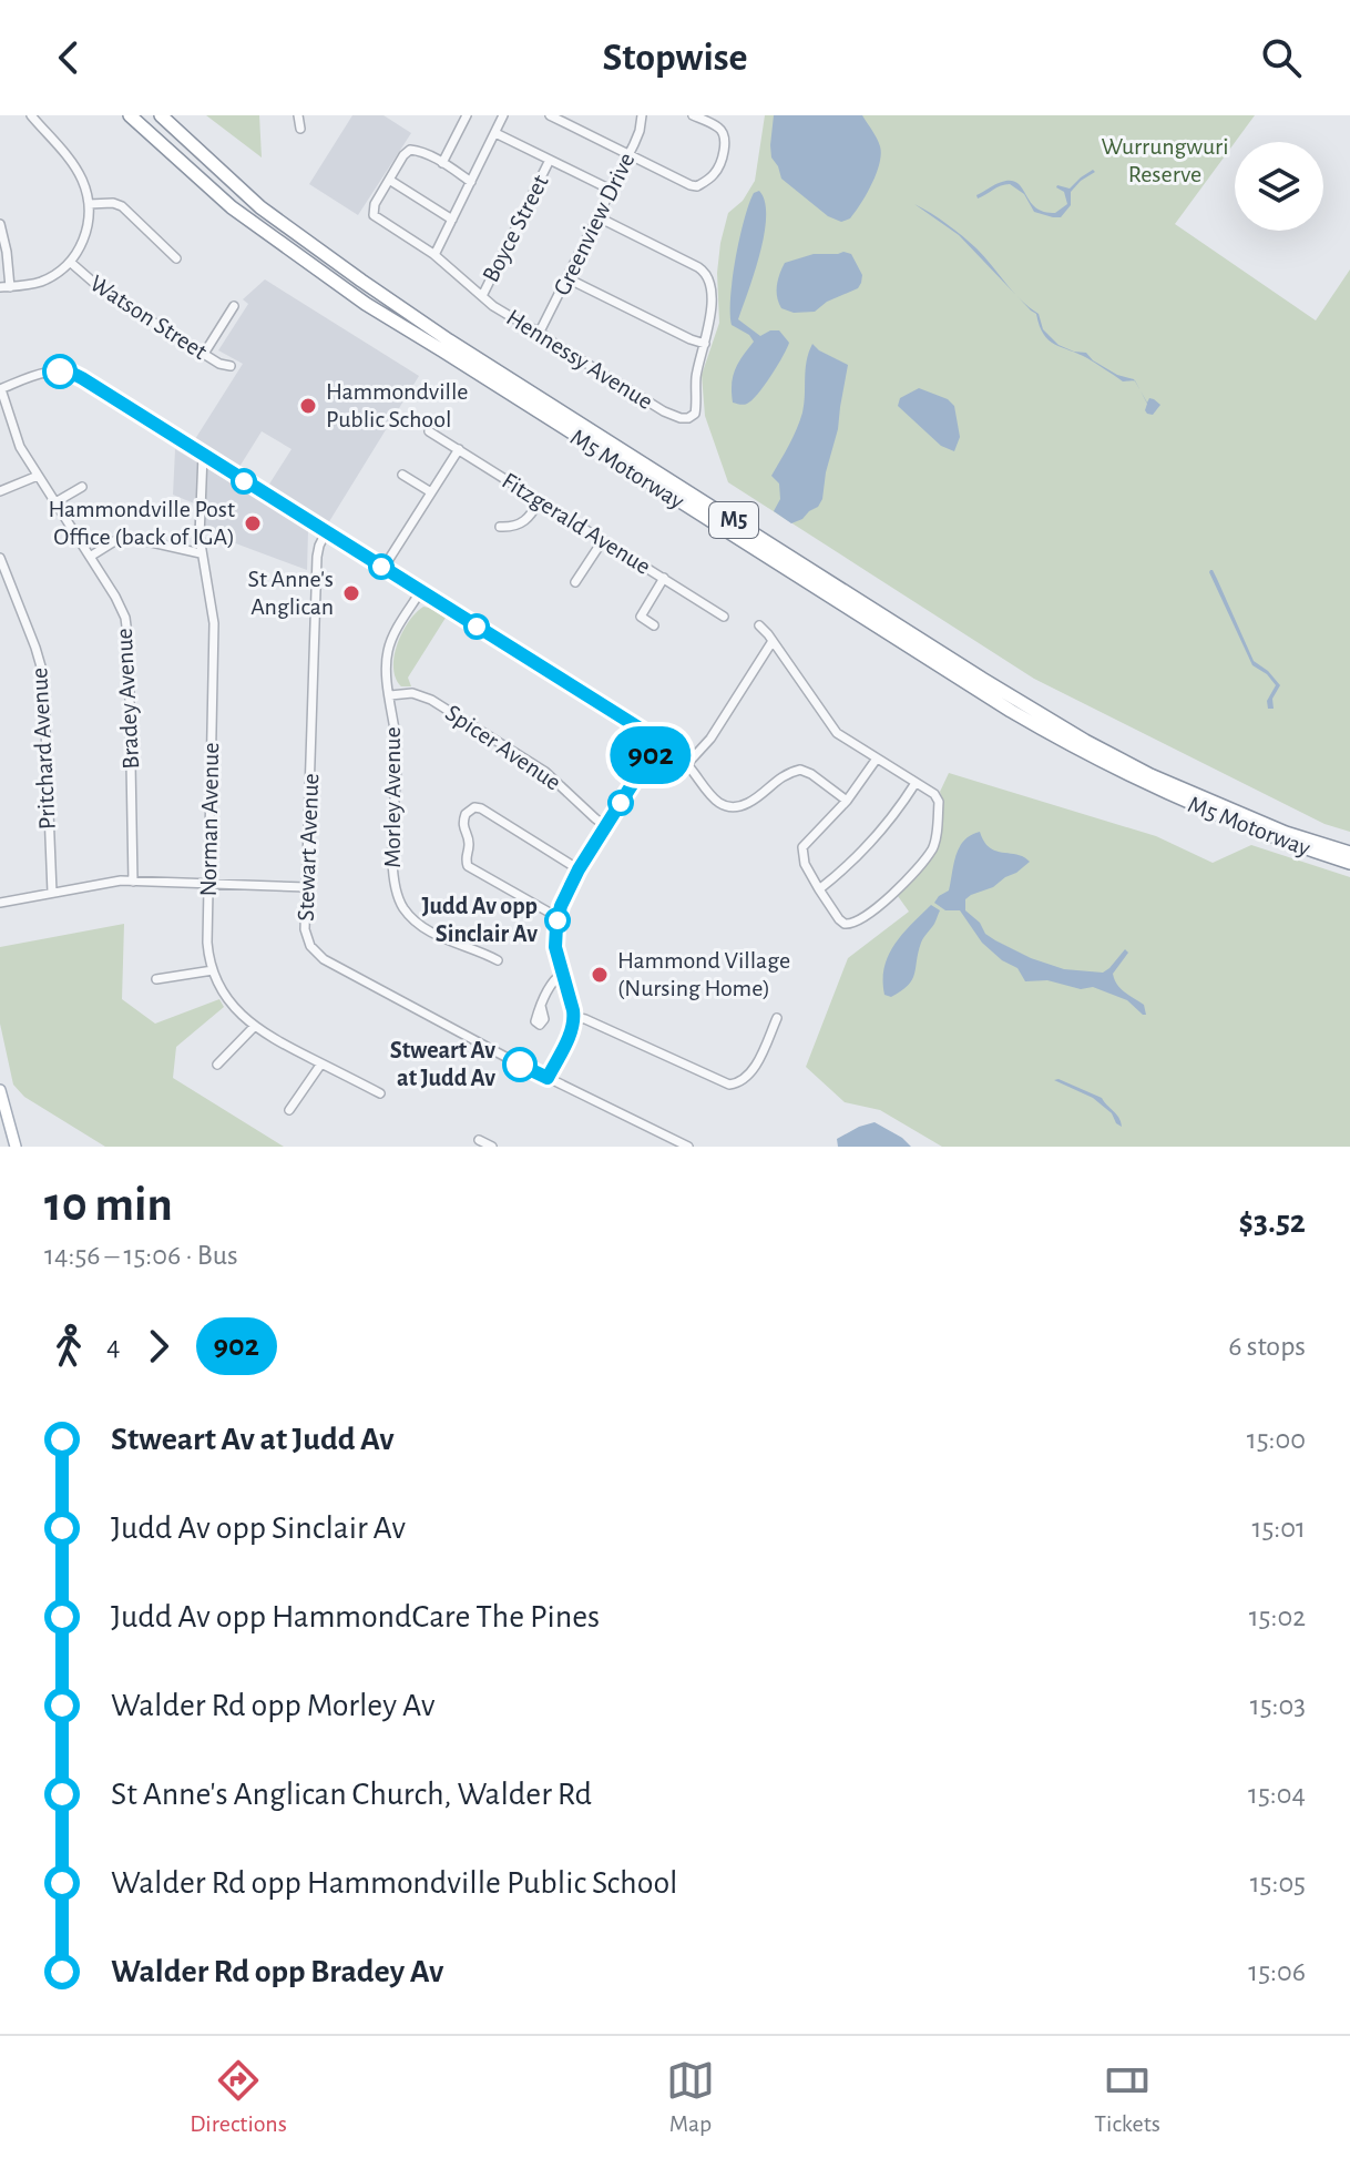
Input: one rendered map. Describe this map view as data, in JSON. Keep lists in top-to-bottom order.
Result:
{
  "streets": {
    "highway": ["M5 Motorway", "M5"],
    "street": [
      "Greenview Drive",
      "Boyce Street",
      "Watson Street",
      "Hennessy Avenue",
      "Fitzgerald Avenue",
      "Bradey Avenue",
      "Spicer Avenue",
      "Pritchard Avenue",
      "Morley Avenue",
      "Norman Avenue",
      "Stewart Avenue"
    ]
  },
  "crossings": [
    ["Greenview Drive", "Hennessy Avenue"],
    ["Boyce Street", "Hennessy Avenue"],
    ["Spicer Avenue", "Morley Avenue"]
  ],
  "parks": ["Wurrungwuri Reserve"],
  "places": [
    "Hammondville Public School",
    "Hammondville Post Office (back of IGA)",
    "St Anne's Anglican",
    "Judd Av opp Sinclair Av",
    "Hammond Village (Nursing Home)",
    "Stweart Av at Judd Av"
  ],
  "lines": ["bus line 902"],
  "page": {
    "header": "Stopwise",
    "on_map": "902",
    "heading": ["10 min", "14:56 – 15:06 · Bus", "$3.52"],
    "legs": ["4", "902", "6 stops"],
    "list": [
      {
        "name": "Stweart Av at Judd Av",
        "value": "15:00"
      },
      {
        "name": "Judd Av opp Sinclair Av",
        "value": "15:01"
      },
      {
        "name": "Judd Av opp HammondCare The Pines",
        "value": "15:02"
      },
      {
        "name": "Walder Rd opp Morley Av",
        "value": "15:03"
      },
      {
        "name": "St Anne's Anglican Church, Walder Rd",
        "value": "15:04"
      },
      {
        "name": "Walder Rd opp Hammondville Public School",
        "value": "15:05"
      },
      {
        "name": "Walder Rd opp Bradey Av",
        "value": "15:06"
      }
    ],
    "tabs": ["Directions", "Map", "Tickets"]
  }
}
